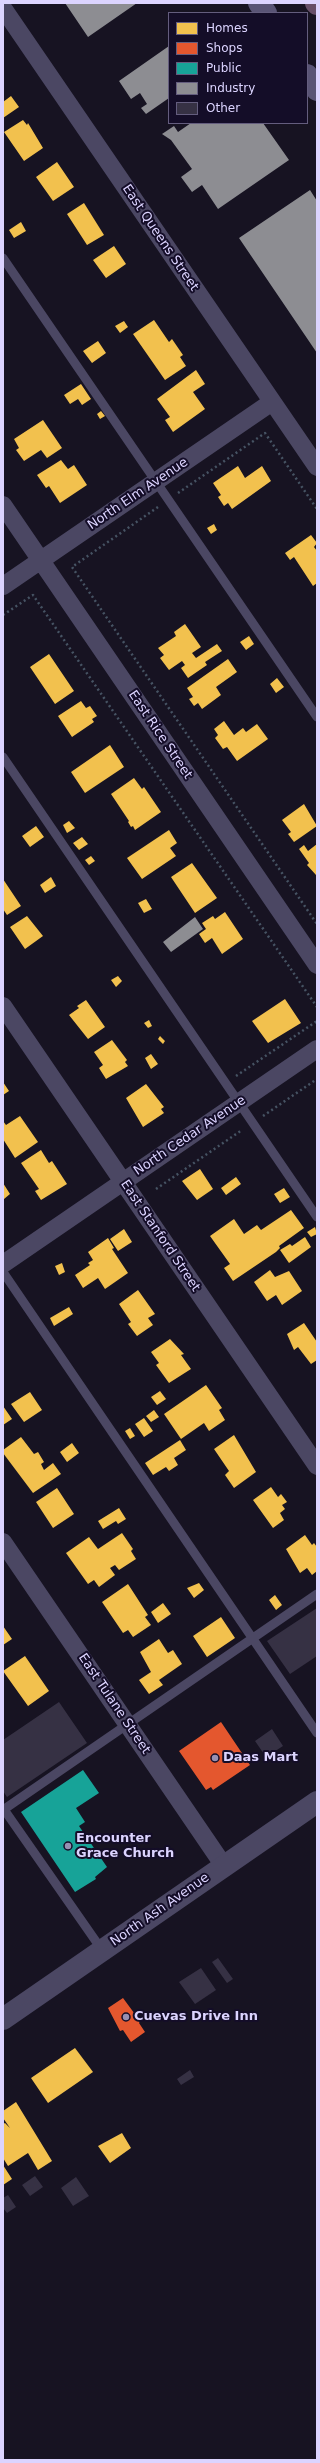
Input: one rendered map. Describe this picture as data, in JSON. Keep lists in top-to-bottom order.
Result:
{
  "streets": {
    "street": [
      "East Queens Street",
      "North Elm Avenue",
      "East Rice Street",
      "North Cedar Avenue",
      "East Stanford Street",
      "East Tulane Street",
      "North Ash Avenue"
    ]
  },
  "crossings": [
    ["East Queens Street", "North Elm Avenue"],
    ["North Elm Avenue", "East Rice Street"],
    ["North Cedar Avenue", "East Stanford Street"],
    ["East Tulane Street", "North Ash Avenue"]
  ],
  "places": ["Daas Mart", "Encounter Grace Church", "Cuevas Drive Inn"],
  "legend": [
    "Homes",
    "Shops",
    "Public",
    "Industry",
    "Other"
  ]
}
